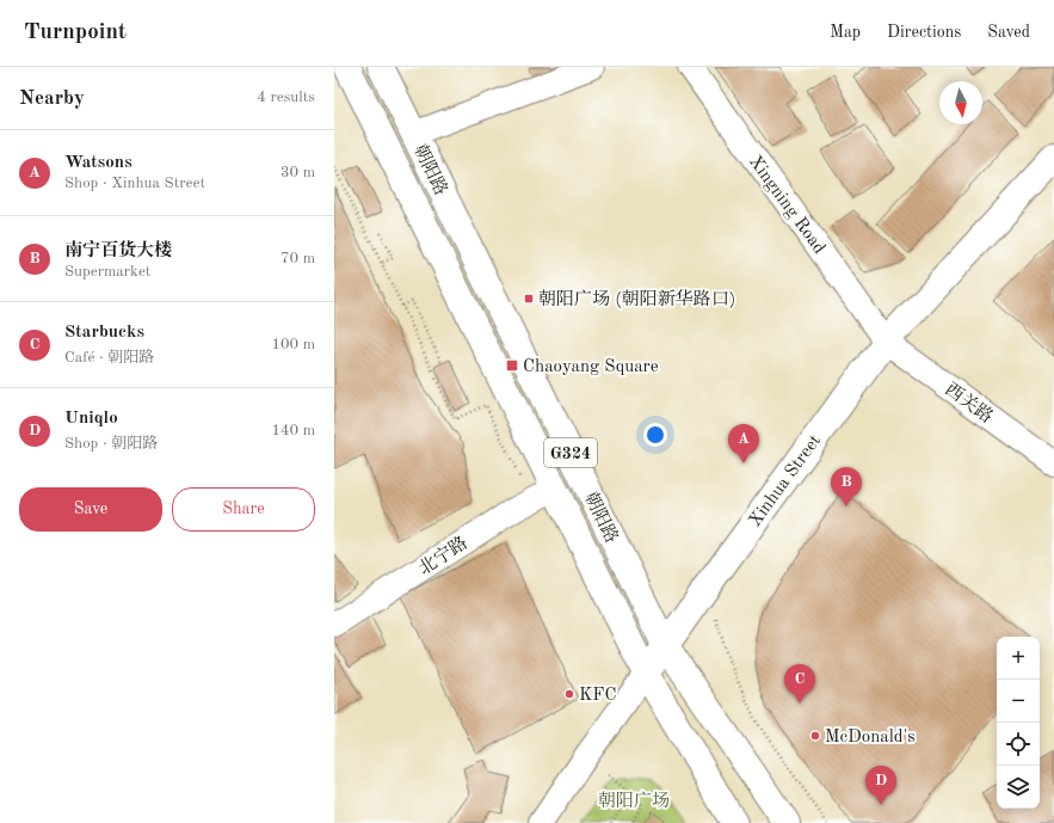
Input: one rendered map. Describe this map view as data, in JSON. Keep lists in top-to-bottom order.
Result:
{
  "streets": {
    "main road": ["朝阳路", "G324", "Xinhua Street"],
    "street": ["Xingning Road", "西关路", "北宁路"]
  },
  "crossings": [
    ["朝阳路", "Xinhua Street"],
    ["朝阳路", "北宁路"],
    ["Xingning Road", "西关路"],
    ["Xingning Road", "Xinhua Street"],
    ["西关路", "Xinhua Street"]
  ],
  "parks": ["朝阳广场"],
  "places": {
    "transit": ["朝阳广场 (朝阳新华路口)", "Chaoyang Square"],
    "other": ["KFC", "McDonald's"]
  },
  "north": "bottom",
  "page": {
    "header": "Turnpoint",
    "nav": ["Map", "Directions", "Saved"],
    "heading": ["Nearby", "4 results"],
    "list": [
      {
        "mark": "A",
        "name": "Watsons",
        "note": "Shop · Xinhua Street",
        "value": "30 m"
      },
      {
        "mark": "B",
        "name": "南宁百货大楼",
        "note": "Supermarket",
        "value": "70 m"
      },
      {
        "mark": "C",
        "name": "Starbucks",
        "note": "Café · 朝阳路",
        "value": "100 m"
      },
      {
        "mark": "D",
        "name": "Uniqlo",
        "note": "Shop · 朝阳路",
        "value": "140 m"
      }
    ],
    "pins": [
      "A",
      "B",
      "C",
      "D"
    ],
    "buttons": ["Save", "Share"],
    "map_buttons": ["+", "−"]
  }
}
